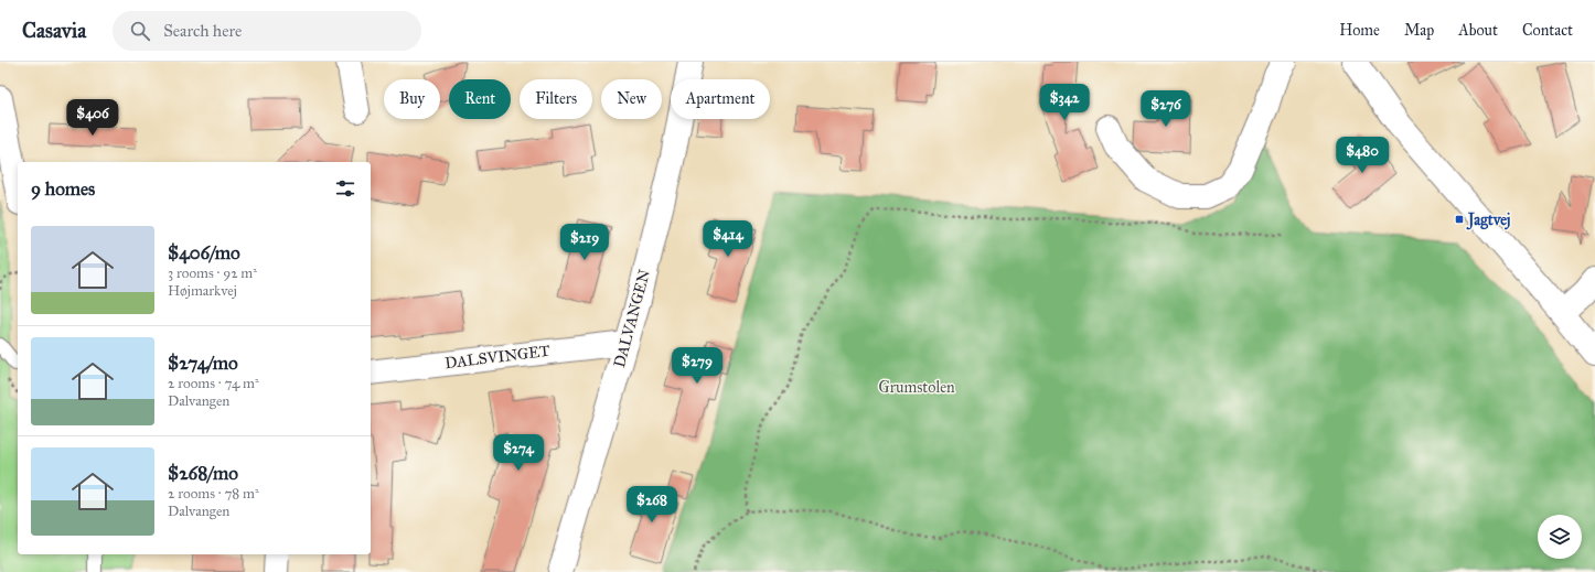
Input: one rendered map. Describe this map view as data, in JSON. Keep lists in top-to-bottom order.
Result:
{
  "streets": {
    "street": ["DALVANGEN", "DALSVINGET"]
  },
  "crossings": [
    ["DALVANGEN", "DALSVINGET"]
  ],
  "parks": ["Grumstolen"],
  "places": {
    "transit": ["Jagtvej"]
  },
  "page": {
    "header": "Casavia",
    "search": "Search here",
    "nav": [
      "Home",
      "Map",
      "About",
      "Contact"
    ],
    "chip": [
      "Buy",
      "Rent",
      "Filters",
      "New",
      "Apartment"
    ],
    "price": [
      "$342",
      "$276",
      "$406",
      "$480",
      "$414",
      "$219",
      "$279",
      "$274",
      "$268"
    ],
    "heading": "9 homes",
    "list": [
      {
        "name": "$406/mo",
        "note": "3 rooms · 92 m² · Højmarkvej"
      },
      {
        "name": "$274/mo",
        "note": "2 rooms · 74 m² · Dalvangen"
      },
      {
        "name": "$268/mo",
        "note": "2 rooms · 78 m² · Dalvangen"
      }
    ]
  }
}
